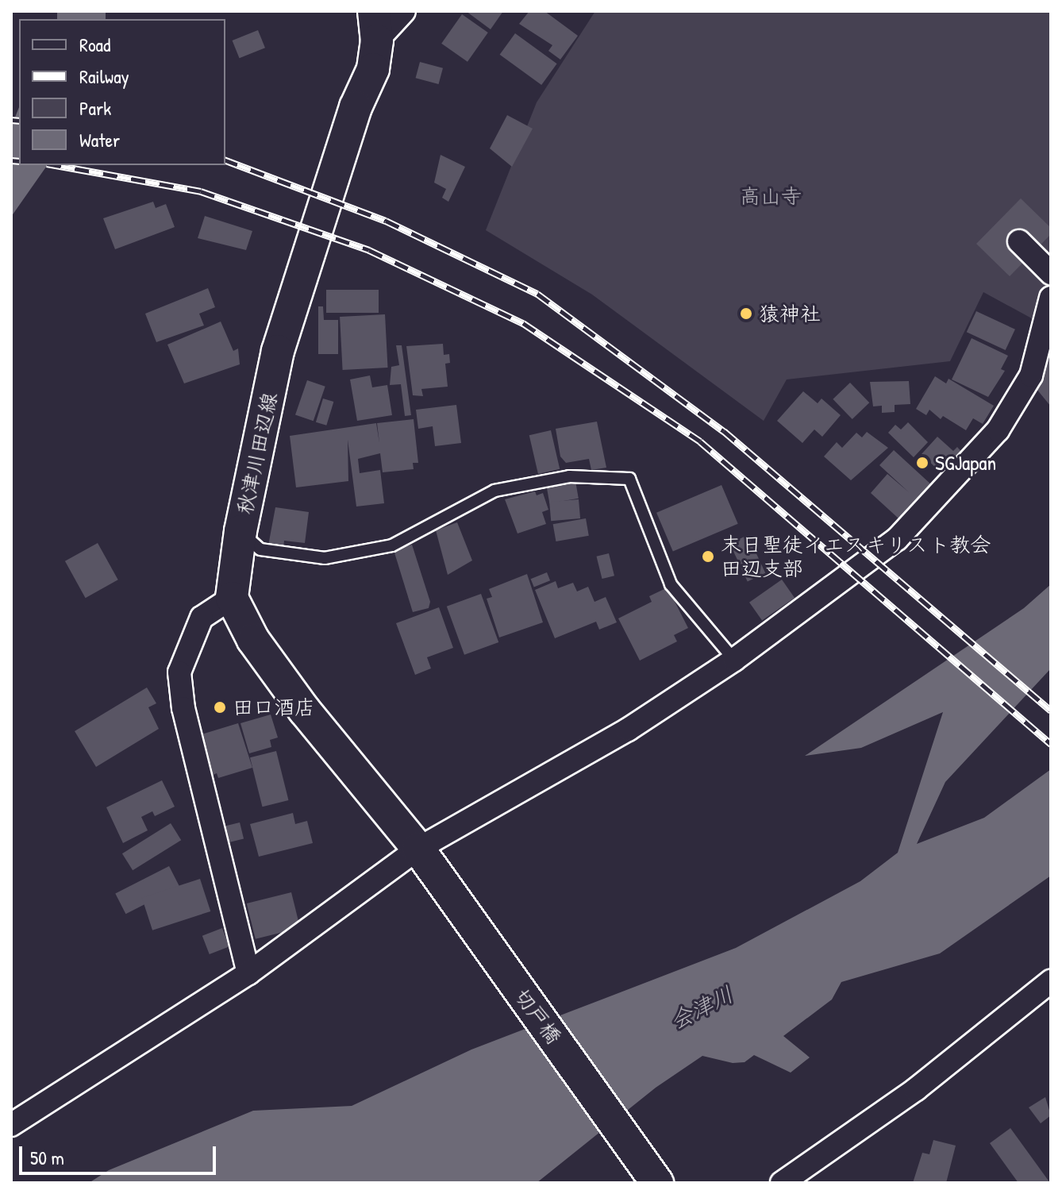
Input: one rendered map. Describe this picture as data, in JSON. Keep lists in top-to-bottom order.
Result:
{
  "streets": {
    "main road": ["秋津川田辺線", "切戸橋"]
  },
  "water": ["会津川"],
  "parks": ["高山寺"],
  "places": [
    "猿神社",
    "SGJapan",
    "末日聖徒イエスキリスト教会 田辺支部",
    "田口酒店"
  ],
  "legend": [
    "Road",
    "Railway",
    "Park",
    "Water"
  ],
  "scale_bar": "50 m"
}
